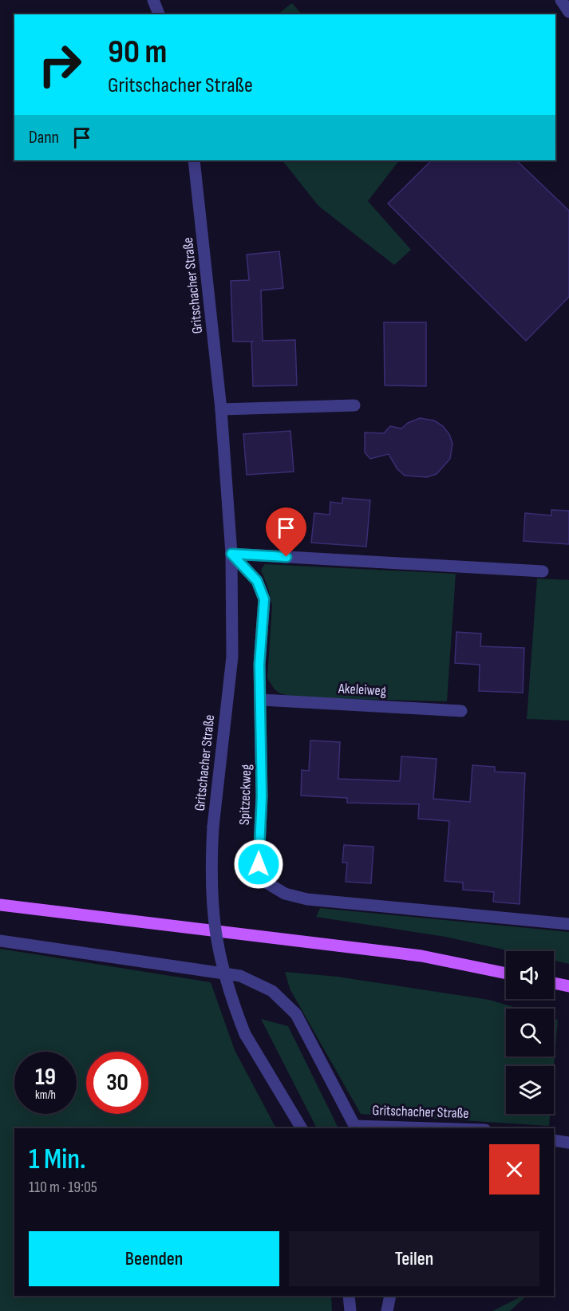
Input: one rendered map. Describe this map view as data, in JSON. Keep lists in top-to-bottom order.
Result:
{
  "streets": {
    "street": ["Gritschacher Straße", "Akeleiweg", "Spitzeckweg"]
  },
  "crossings": [
    ["Gritschacher Straße", "Spitzeckweg"],
    ["Akeleiweg", "Spitzeckweg"]
  ],
  "page": {
    "turn": ["90 m", "Gritschacher Straße"],
    "then": "Dann",
    "speed": "19 km/h",
    "limit": "30",
    "heading": ["1 Min.", "110 m · 19:05"],
    "buttons": ["Beenden", "Teilen"]
  }
}
